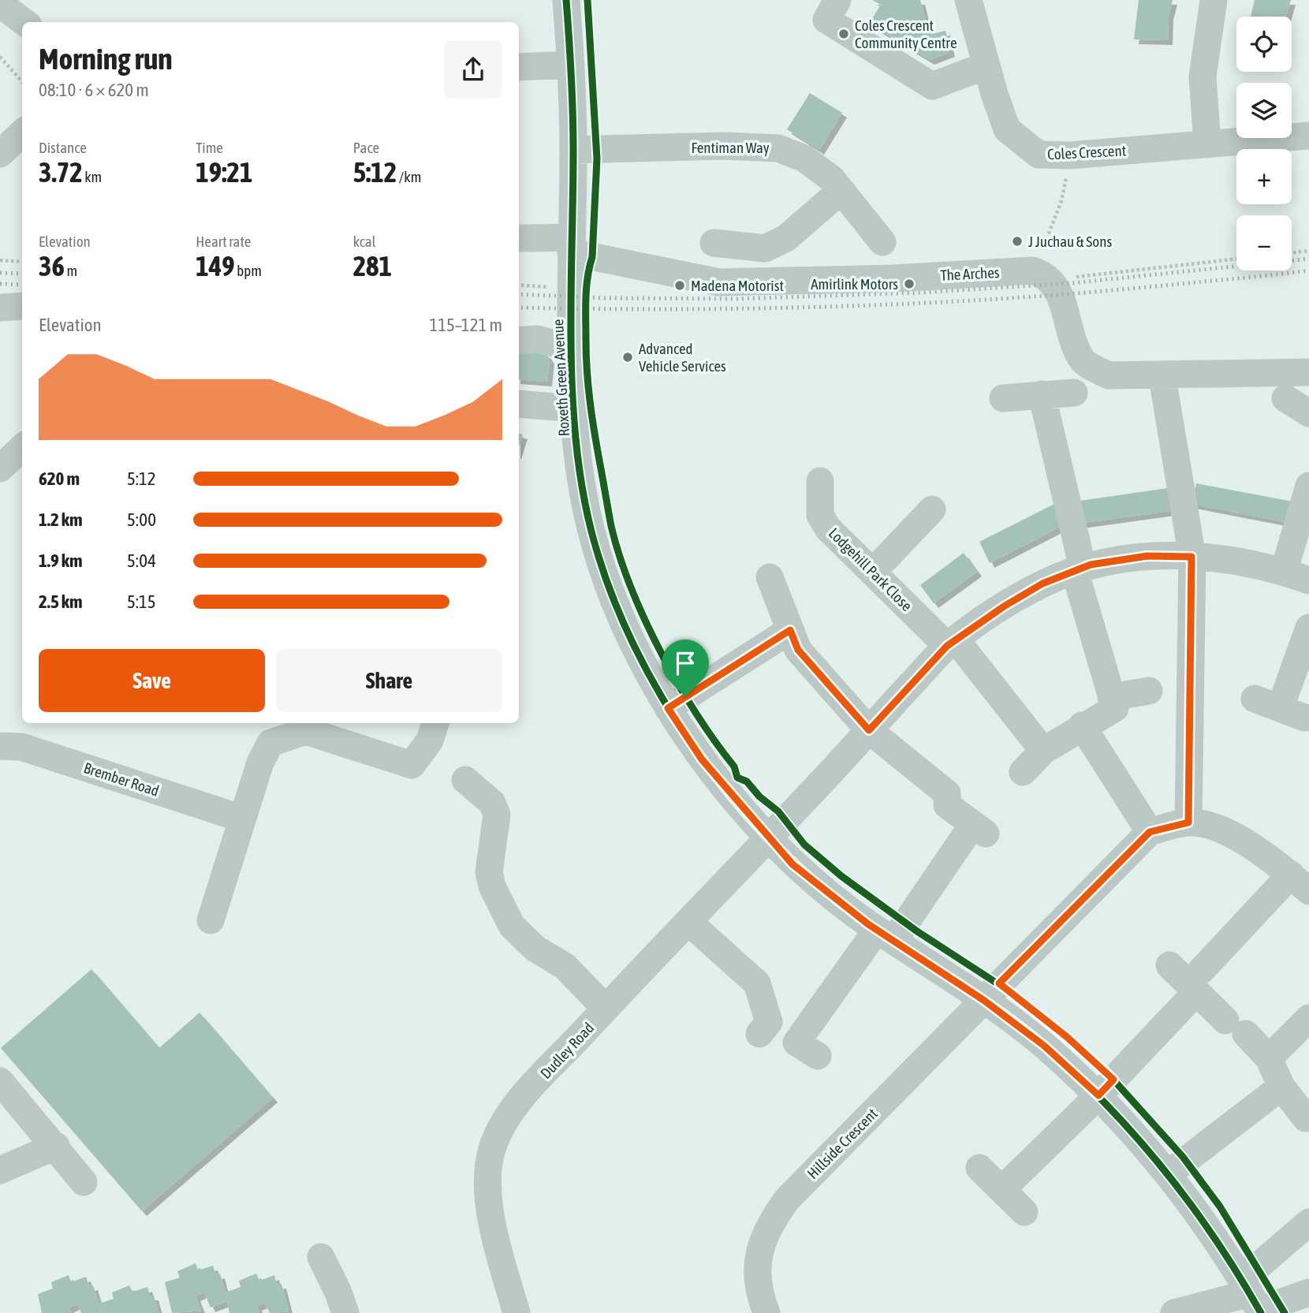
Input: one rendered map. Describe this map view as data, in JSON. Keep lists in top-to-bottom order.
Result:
{
  "streets": {
    "street": [
      "Fentiman Way",
      "Coles Crescent",
      "The Arches",
      "Roxeth Green Avenue",
      "Lodgehill Park Close",
      "Brember Road",
      "Dudley Road",
      "Hillside Crescent"
    ]
  },
  "crossings": [
    ["Fentiman Way", "Roxeth Green Avenue"],
    ["The Arches", "Roxeth Green Avenue"],
    ["Roxeth Green Avenue", "Dudley Road"],
    ["Roxeth Green Avenue", "Hillside Crescent"],
    ["Lodgehill Park Close", "Dudley Road"]
  ],
  "places": [
    "Coles Crescent Community Centre",
    "J Juchau & Sons",
    "Amirlink Motors",
    "Madena Motorist",
    "Advanced Vehicle Services"
  ],
  "page": {
    "map_buttons": ["+", "−"],
    "heading": ["Morning run", "08:10 · 6 × 620 m"],
    "stats": [
      ["Distance", "3.72 km"],
      ["Time", "19:21"],
      ["Pace", "5:12 /km"],
      ["Elevation", "36 m"],
      ["Heart rate", "149 bpm"],
      ["kcal", "281"]
    ],
    "chart": ["Elevation", "115–121 m"],
    "list": [
      {
        "name": "620 m",
        "note": "5:12"
      },
      {
        "name": "1.2 km",
        "note": "5:00"
      },
      {
        "name": "1.9 km",
        "note": "5:04"
      },
      {
        "name": "2.5 km",
        "note": "5:15"
      }
    ],
    "buttons": ["Save", "Share"]
  }
}
